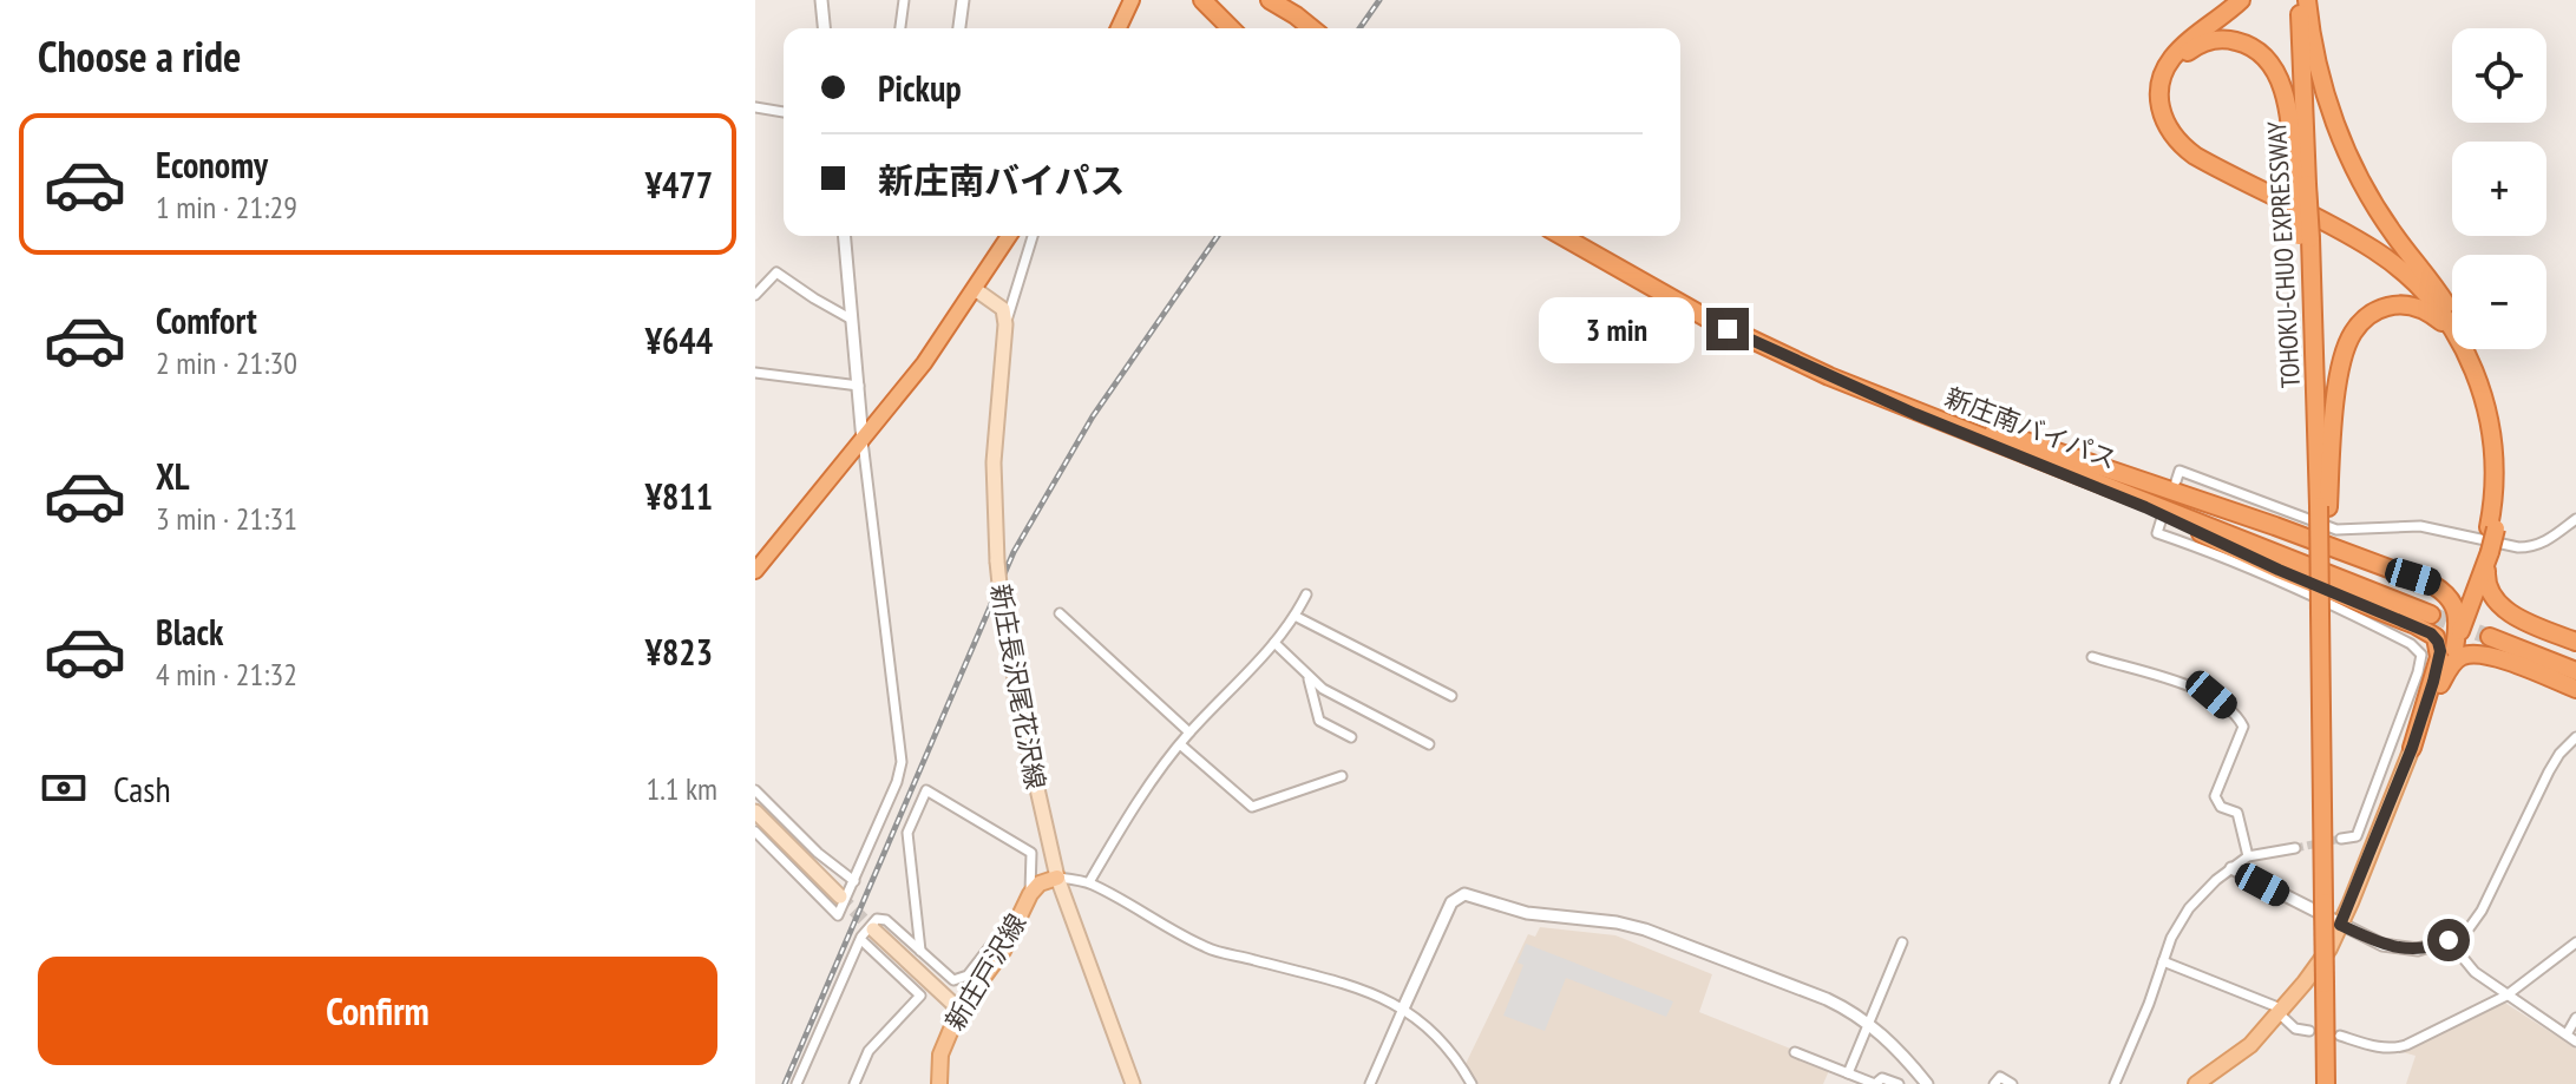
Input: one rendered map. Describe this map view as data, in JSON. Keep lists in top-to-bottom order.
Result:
{
  "streets": {
    "highway": ["TOHOKU-CHUO EXPRESSWAY", "新庄南バイパス"],
    "main road": ["新庄長沢尾花沢線", "新庄戸沢線"]
  },
  "crossings": [
    ["新庄長沢尾花沢線", "新庄戸沢線"]
  ],
  "page": {
    "heading": "Choose a ride",
    "map_buttons": ["+", "−"],
    "banner": ["Pickup", "新庄南バイパス"],
    "list": [
      {
        "name": "Economy",
        "note": "1 min · 21:29",
        "value": "¥477"
      },
      {
        "name": "Comfort",
        "note": "2 min · 21:30",
        "value": "¥644"
      },
      {
        "name": "XL",
        "note": "3 min · 21:31",
        "value": "¥811"
      },
      {
        "name": "Black",
        "note": "4 min · 21:32",
        "value": "¥823"
      }
    ],
    "bubble": "3 min",
    "pay": ["Cash", "1.1 km"],
    "buttons": "Confirm"
  }
}
